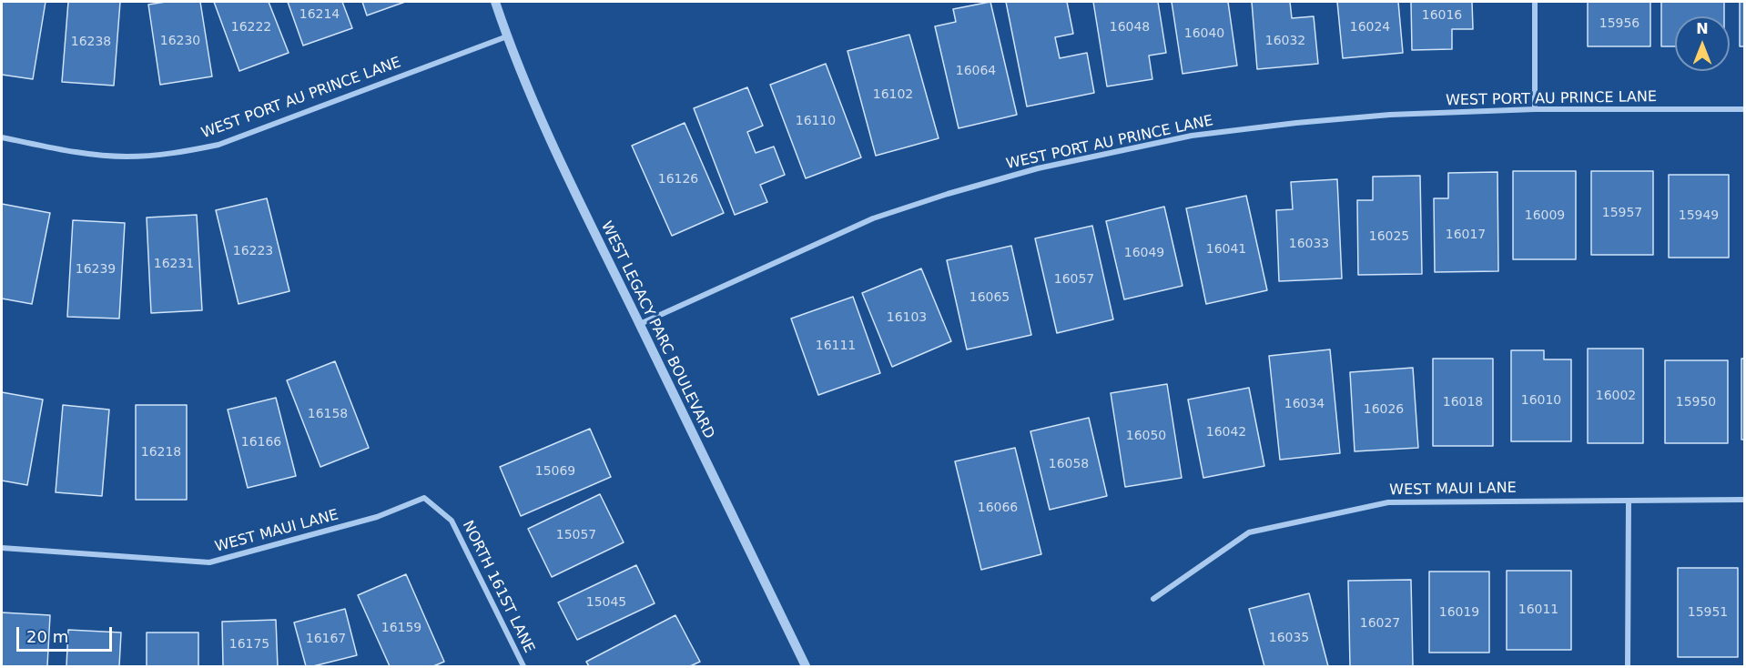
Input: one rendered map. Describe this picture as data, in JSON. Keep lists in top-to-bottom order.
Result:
{
  "streets": {
    "street": [
      "WEST PORT AU PRINCE LANE",
      "WEST LEGACY PARC BOULEVARD",
      "WEST MAUI LANE",
      "NORTH 161ST LANE"
    ]
  },
  "crossings": [
    ["WEST PORT AU PRINCE LANE", "WEST LEGACY PARC BOULEVARD"],
    ["WEST MAUI LANE", "NORTH 161ST LANE"]
  ],
  "house_numbers": [
    "16214",
    "16016",
    "15956",
    "16222",
    "16048",
    "16024",
    "16040",
    "16230",
    "16032",
    "16238",
    "16064",
    "16102",
    "16110",
    "16126",
    "15957",
    "16009",
    "15949",
    "16017",
    "16025",
    "16033",
    "16041",
    "16223",
    "16049",
    "16231",
    "16239",
    "16057",
    "16065",
    "16103",
    "16111",
    "16002",
    "16010",
    "16018",
    "15950",
    "16034",
    "16026",
    "16158",
    "16042",
    "16050",
    "16166",
    "16218",
    "16058",
    "15069",
    "16066",
    "15057",
    "15045",
    "16011",
    "16019",
    "15951",
    "16027",
    "16159",
    "16035",
    "16167",
    "16175"
  ],
  "scale_bar": "20 m",
  "north": "top"
}
